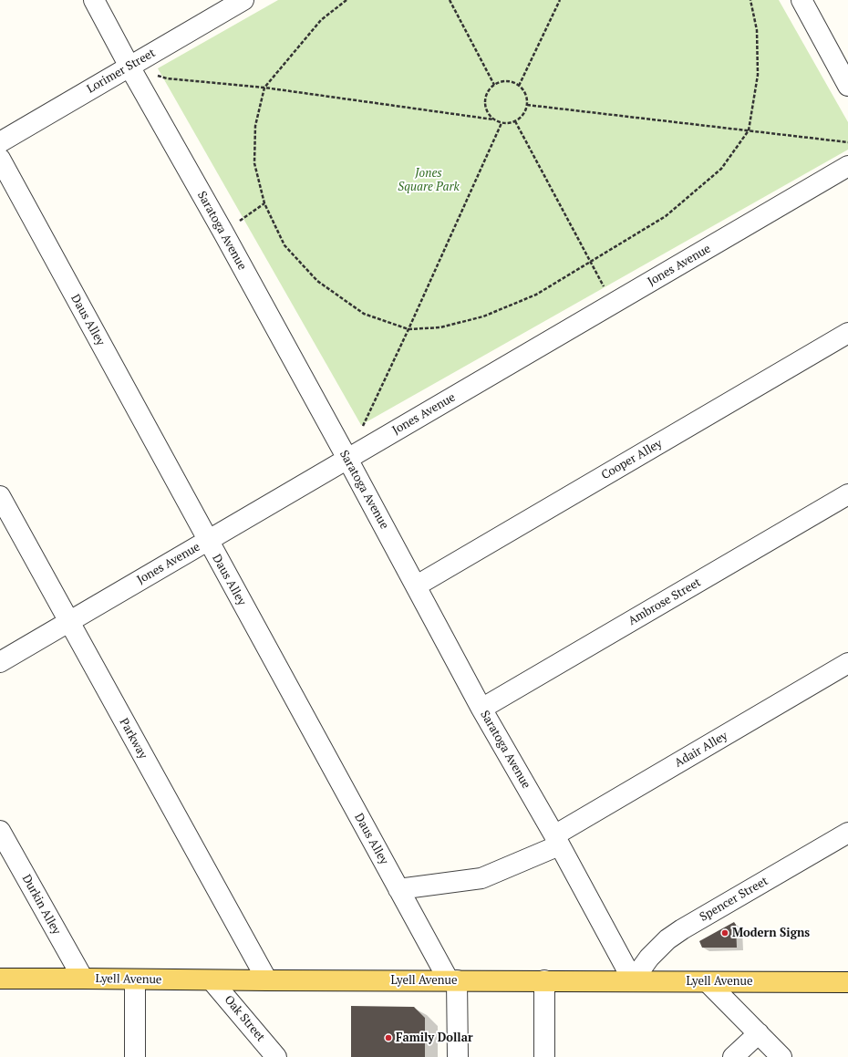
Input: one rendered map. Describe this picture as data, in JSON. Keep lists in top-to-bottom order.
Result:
{
  "streets": {
    "main road": ["Lyell Avenue"],
    "street": [
      "Lorimer Street",
      "Saratoga Avenue",
      "Jones Avenue",
      "Daus Alley",
      "Cooper Alley",
      "Ambrose Street",
      "Parkway",
      "Adair Alley",
      "Spencer Street",
      "Durkin Alley",
      "Oak Street"
    ]
  },
  "crossings": [
    ["Lorimer Street", "Saratoga Avenue"],
    ["Saratoga Avenue", "Jones Avenue"],
    ["Saratoga Avenue", "Cooper Alley"],
    ["Saratoga Avenue", "Ambrose Street"],
    ["Saratoga Avenue", "Adair Alley"],
    ["Saratoga Avenue", "Spencer Street"],
    ["Saratoga Avenue", "Lyell Avenue"],
    ["Jones Avenue", "Daus Alley"],
    ["Jones Avenue", "Parkway"],
    ["Daus Alley", "Adair Alley"],
    ["Daus Alley", "Lyell Avenue"],
    ["Parkway", "Lyell Avenue"],
    ["Spencer Street", "Lyell Avenue"],
    ["Durkin Alley", "Lyell Avenue"],
    ["Lyell Avenue", "Oak Street"]
  ],
  "parks": ["Jones Square Park"],
  "places": ["Modern Signs", "Family Dollar"]
}
